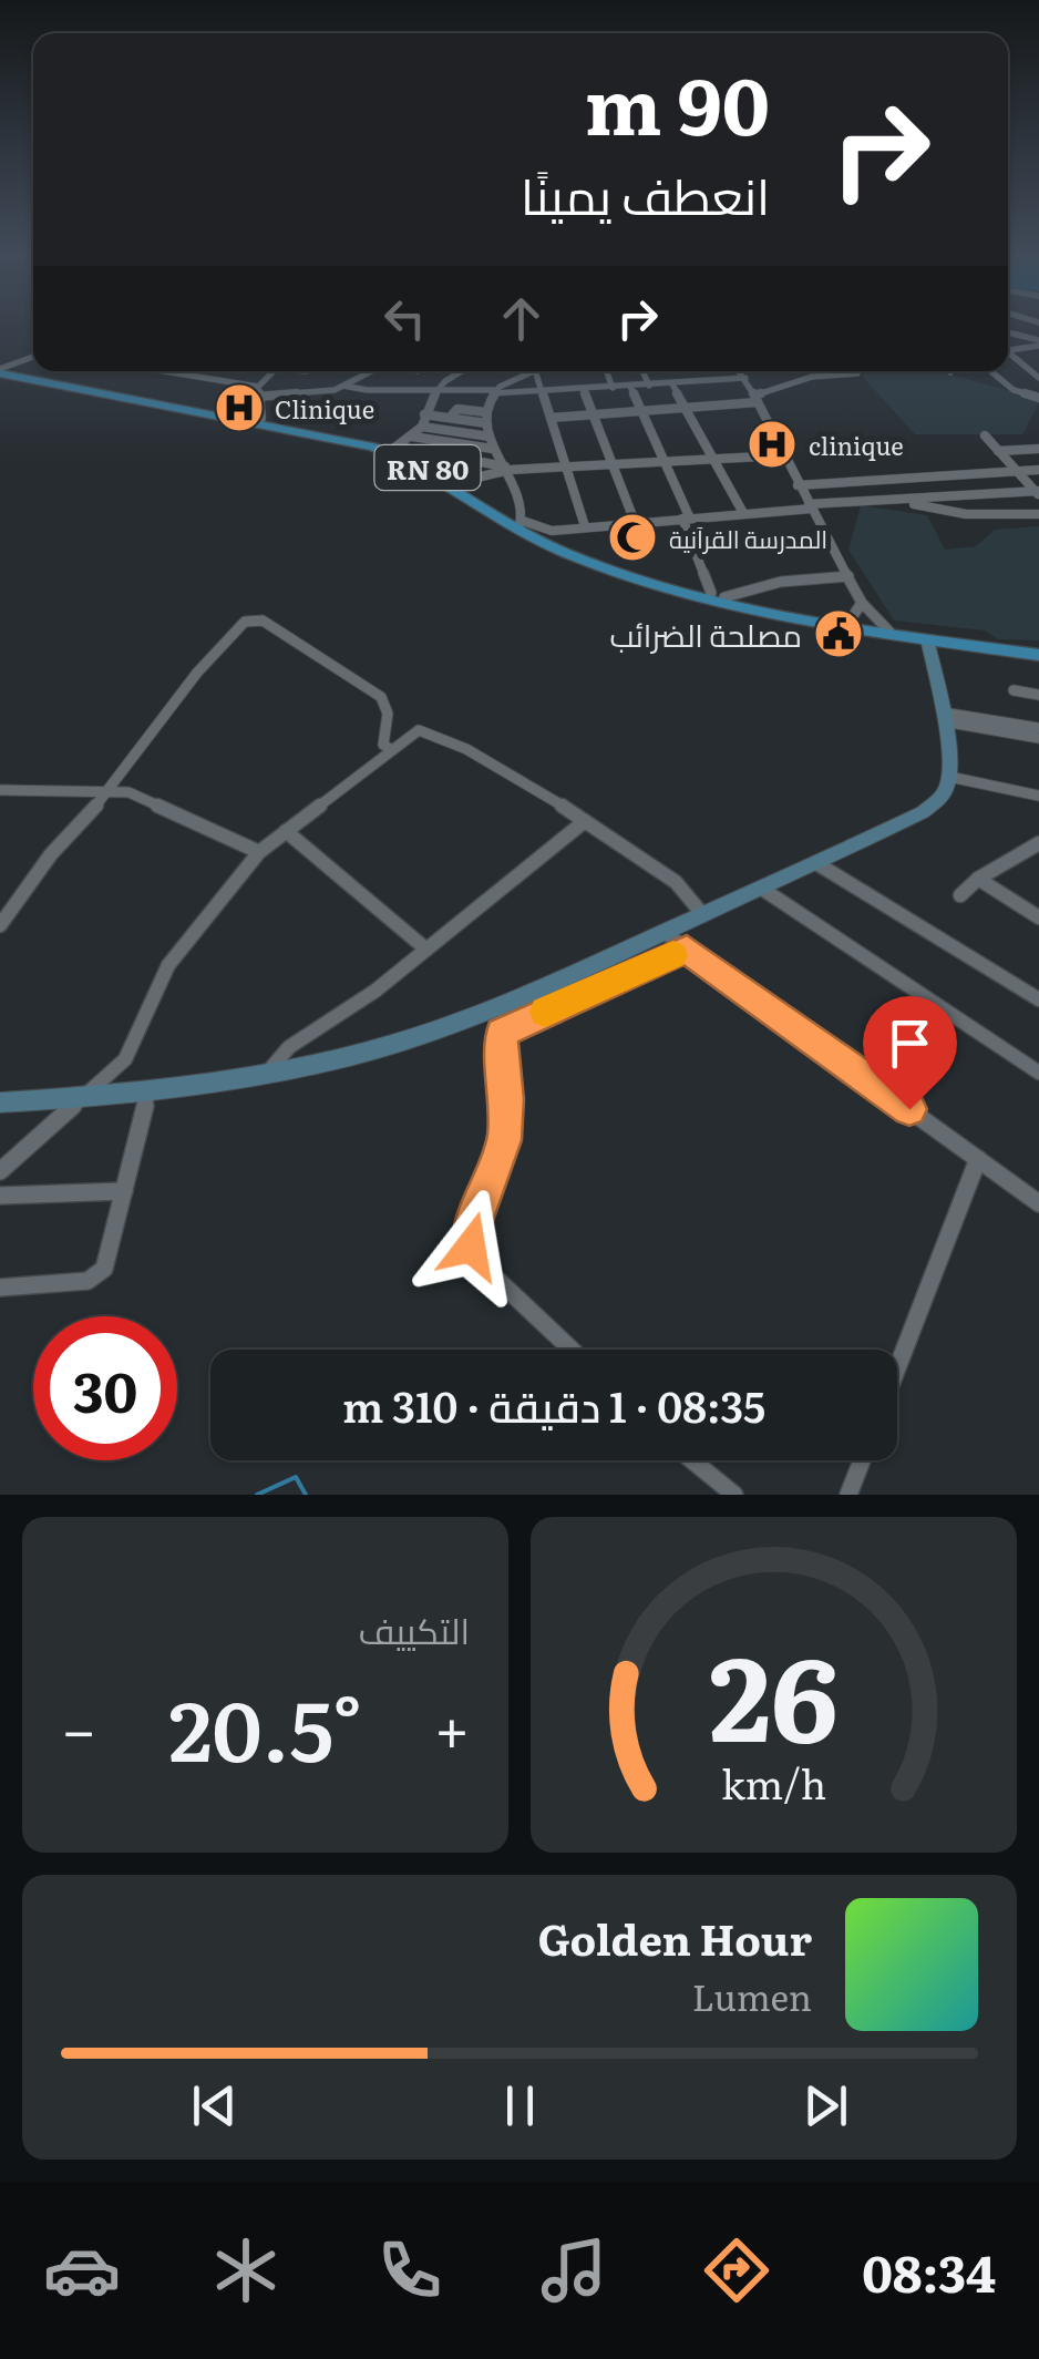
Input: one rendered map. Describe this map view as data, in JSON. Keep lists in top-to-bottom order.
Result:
{
  "streets": {
    "main road": ["RN 80"]
  },
  "places": {
    "hospital": ["Clinique", "clinique"],
    "mosque": ["المدرسة القرآنية"],
    "public building": ["مصلحة الضرائب"]
  },
  "page": {
    "turn": ["90 m", "انعطف يمينًا"],
    "limit": "30",
    "trip": "08:35 · 1 دقيقة · 310 m",
    "tile": "التكييف",
    "heat": ["−", "20.5°", "+"],
    "song": ["Golden Hour", "Lumen"],
    "tabs": "08:34",
    "gauge": ["26", "km/h"]
  }
}
